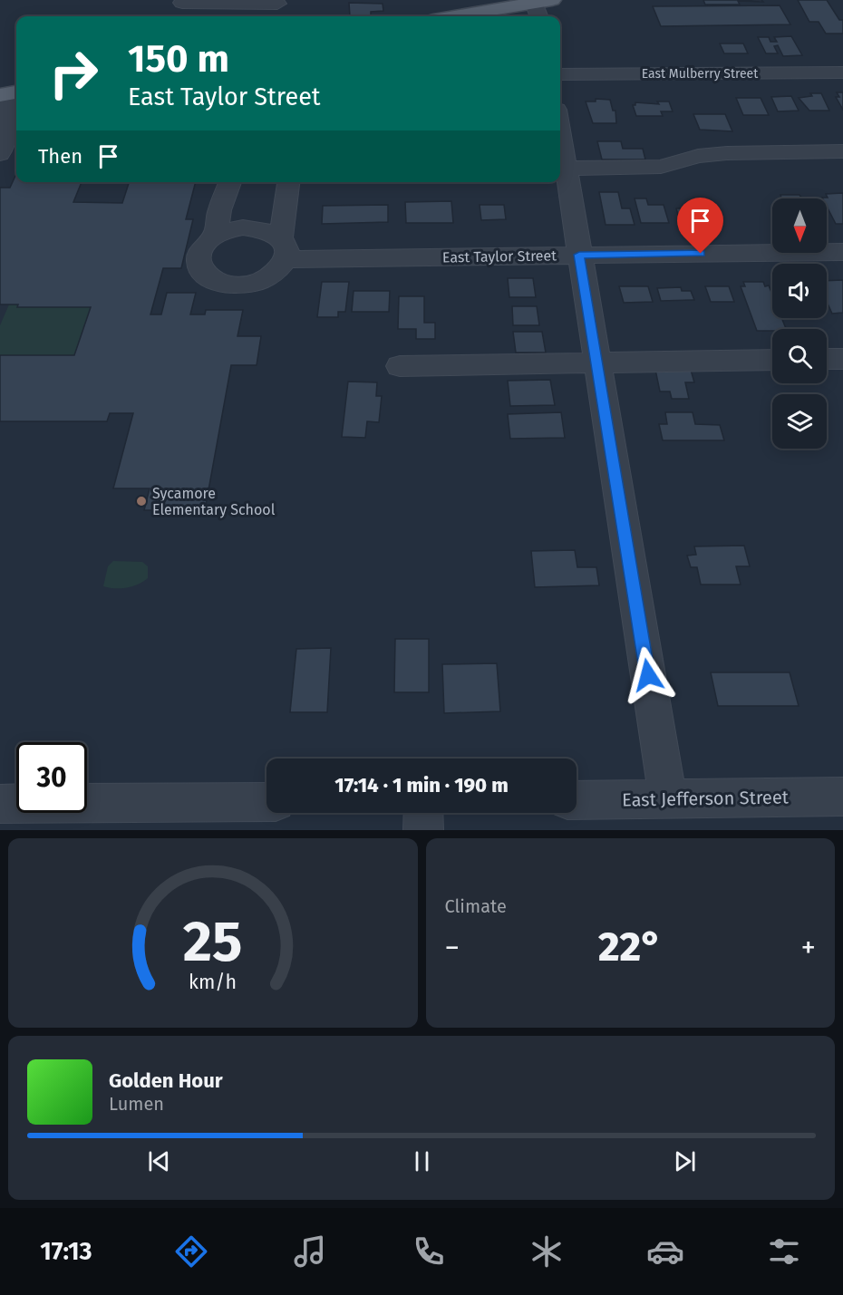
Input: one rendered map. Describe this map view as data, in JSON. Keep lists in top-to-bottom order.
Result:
{
  "streets": {
    "street": ["East Mulberry Street", "East Taylor Street", "East Jefferson Street"]
  },
  "places": ["Sycamore Elementary School"],
  "north": "bottom",
  "page": {
    "turn": ["150 m", "East Taylor Street"],
    "then": "Then",
    "limit": "30",
    "trip": "17:14 · 1 min · 190 m",
    "tile": "Climate",
    "heat": ["−", "22°", "+"],
    "song": ["Golden Hour", "Lumen"],
    "tabs": "17:13",
    "gauge": ["25", "km/h"]
  }
}
